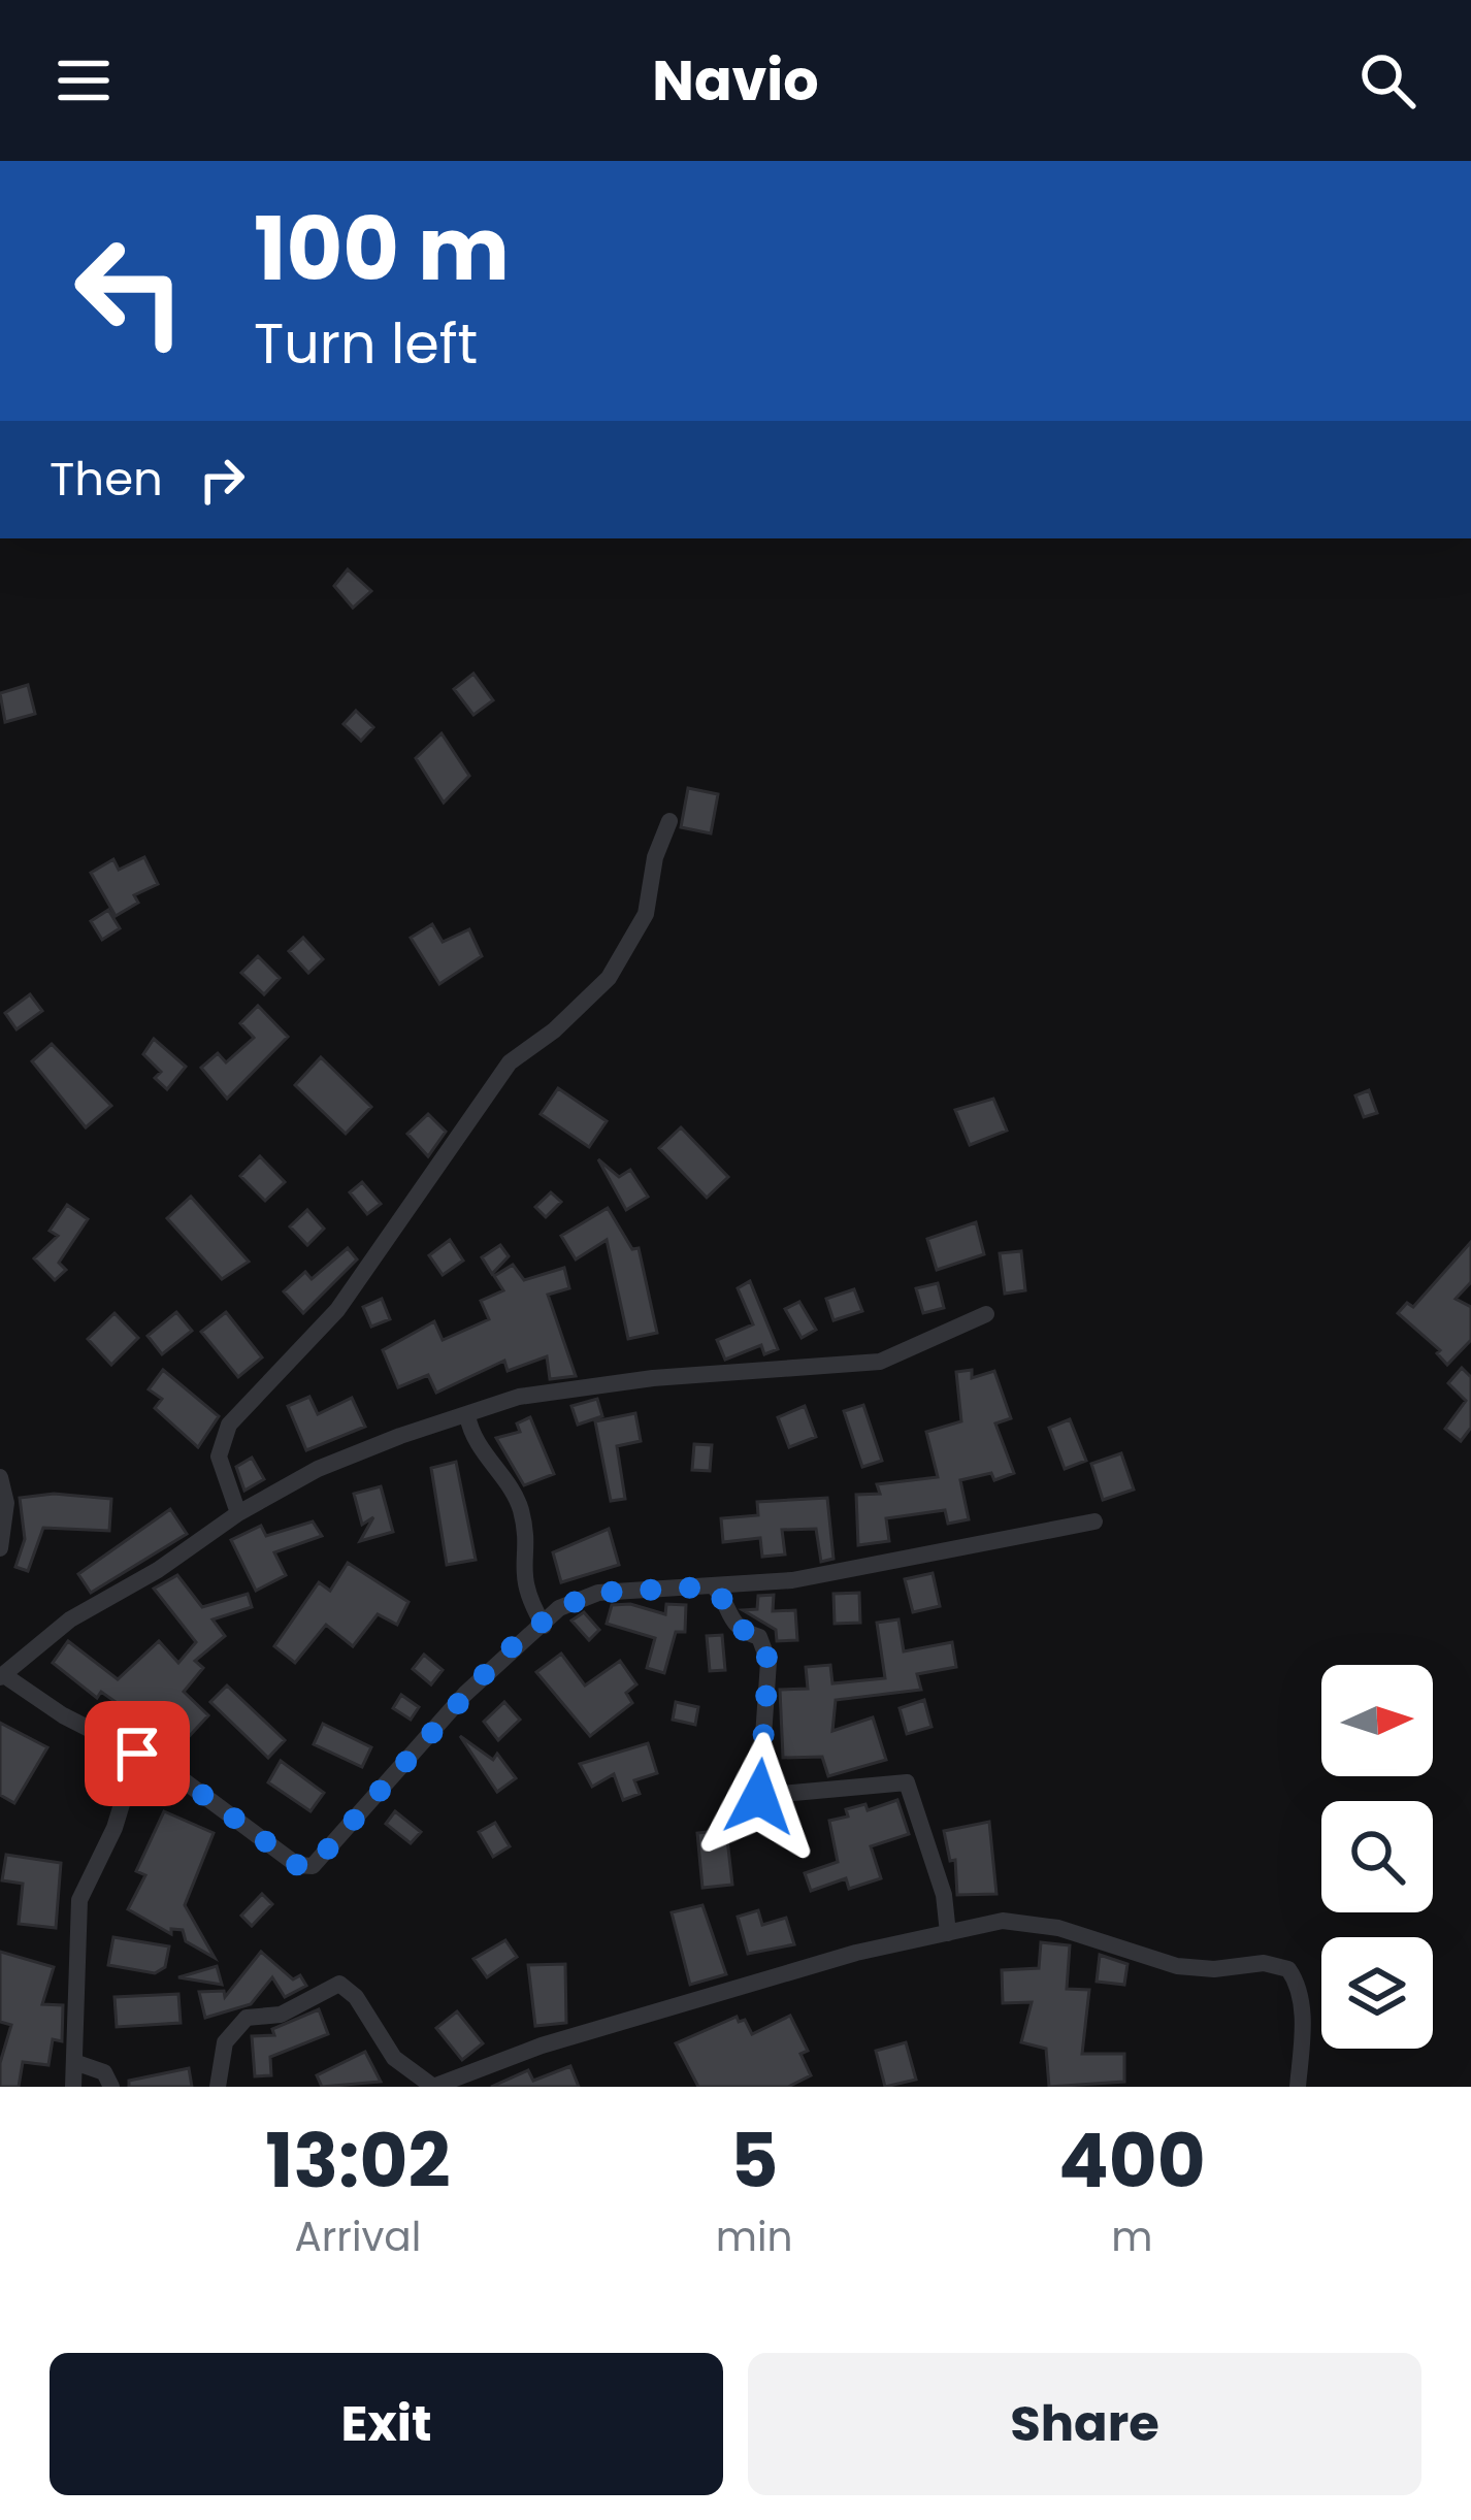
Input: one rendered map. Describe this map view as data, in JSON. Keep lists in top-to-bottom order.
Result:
{
  "north": "right",
  "page": {
    "header": "Navio",
    "turn": ["100 m", "Turn left"],
    "then": "Then",
    "eta": [
      "13:02",
      "Arrival",
      "5",
      "min",
      "400",
      "m"
    ],
    "buttons": ["Exit", "Share"]
  }
}
